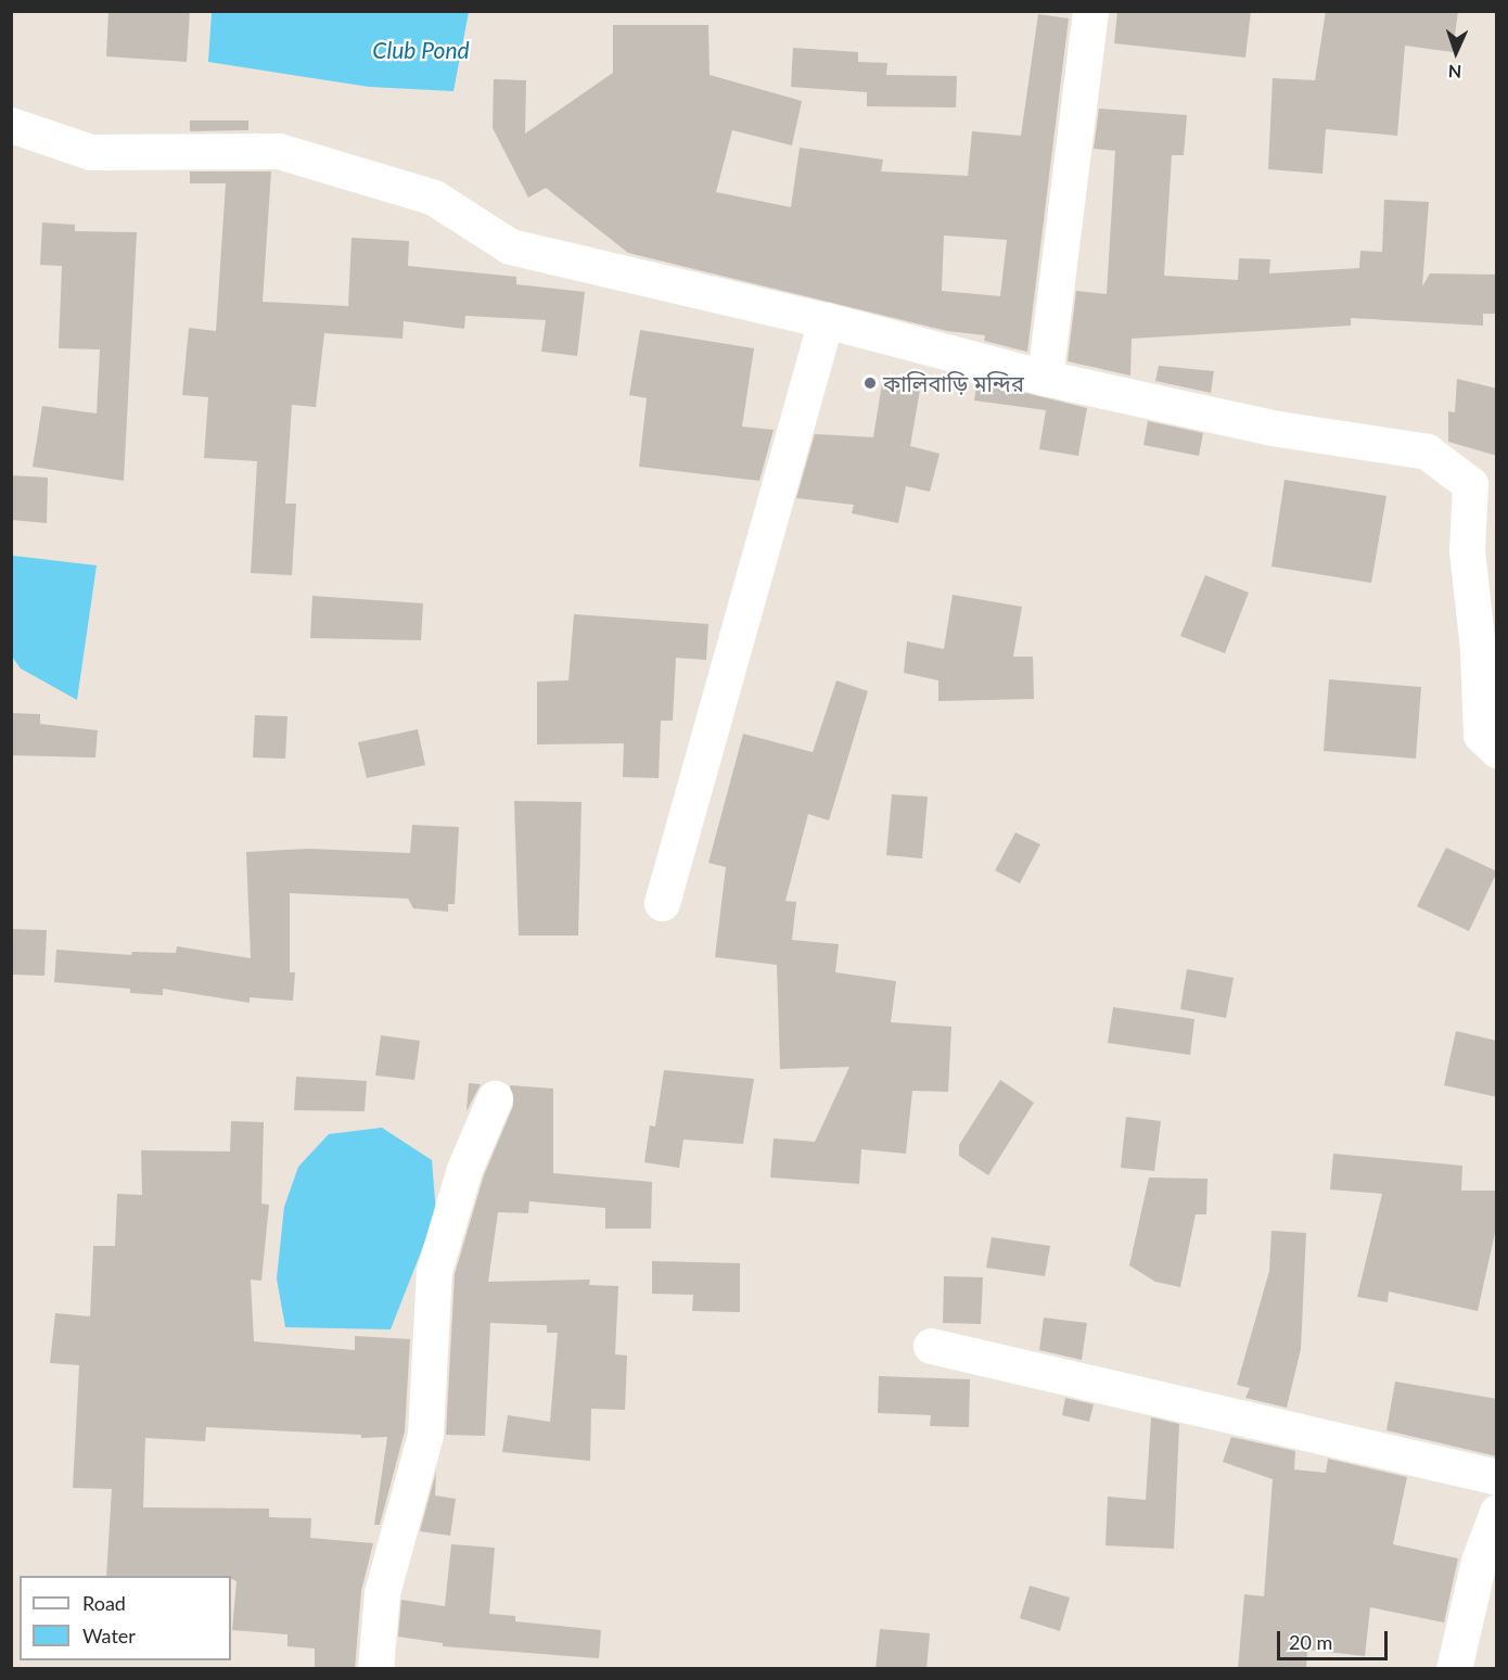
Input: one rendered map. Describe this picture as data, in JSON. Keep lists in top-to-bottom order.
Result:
{
  "water": ["Club Pond"],
  "places": ["কালিবাড়ি মন্দির"],
  "legend": ["Road", "Water"],
  "scale_bar": "20 m",
  "north": "bottom"
}
